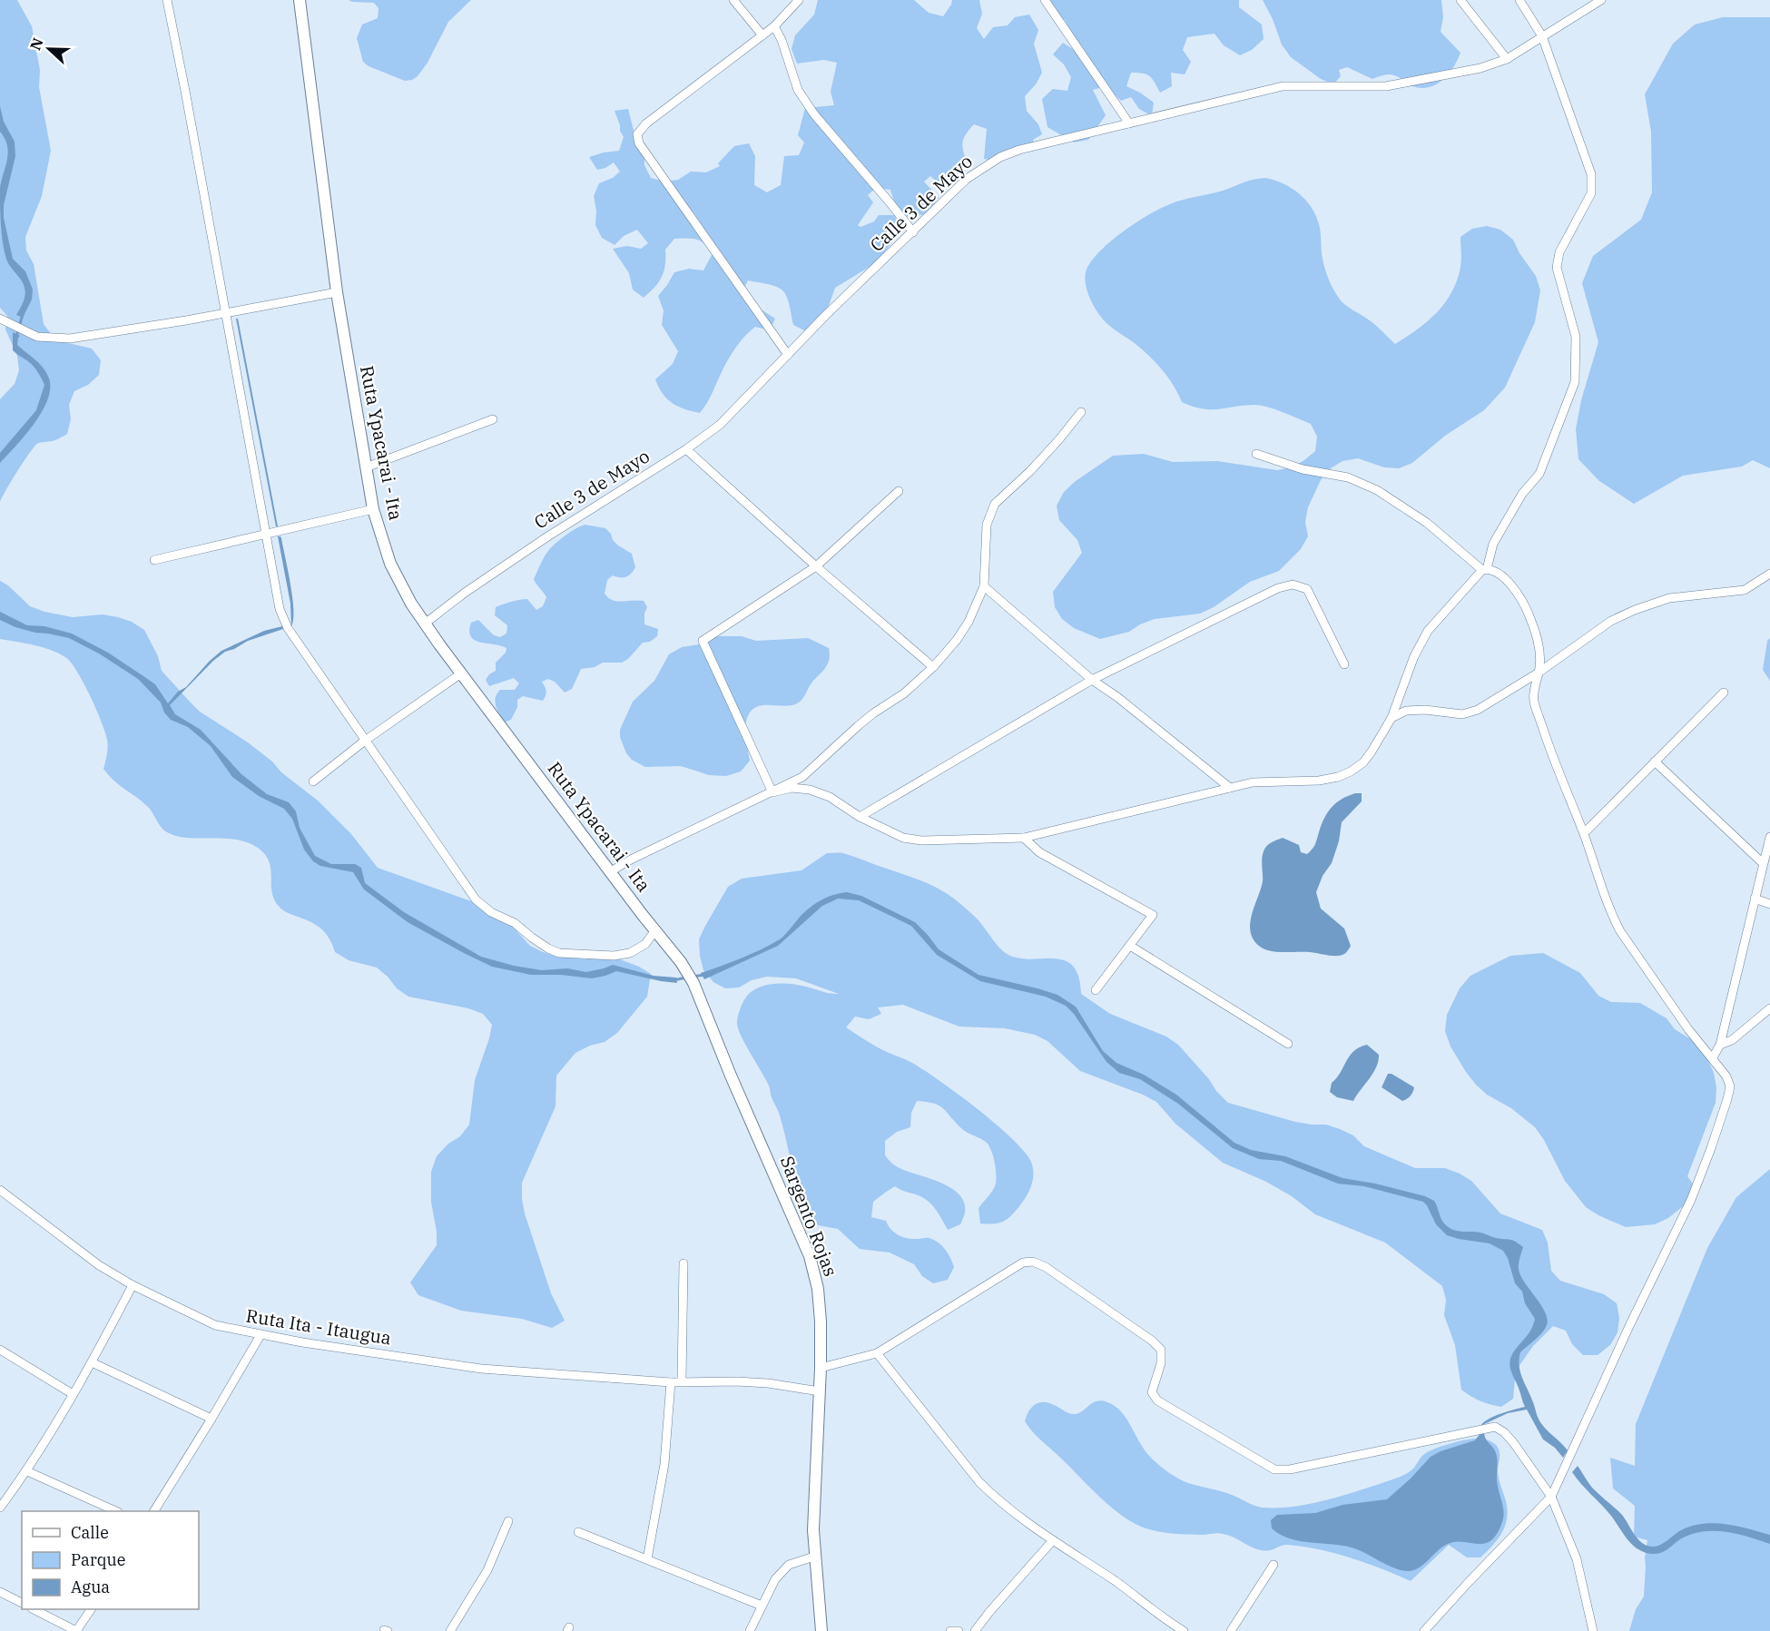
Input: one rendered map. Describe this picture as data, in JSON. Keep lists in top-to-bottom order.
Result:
{
  "streets": {
    "street": [
      "Calle 3 de Mayo",
      "Ruta Ypacarai - Ita",
      "Sargento Rojas",
      "Ruta Ita - Itaugua"
    ]
  },
  "crossings": [
    ["Calle 3 de Mayo", "Ruta Ypacarai - Ita"],
    ["Ruta Ypacarai - Ita", "Sargento Rojas"],
    ["Sargento Rojas", "Ruta Ita - Itaugua"]
  ],
  "legend": ["Calle", "Parque", "Agua"],
  "north": "left"
}
